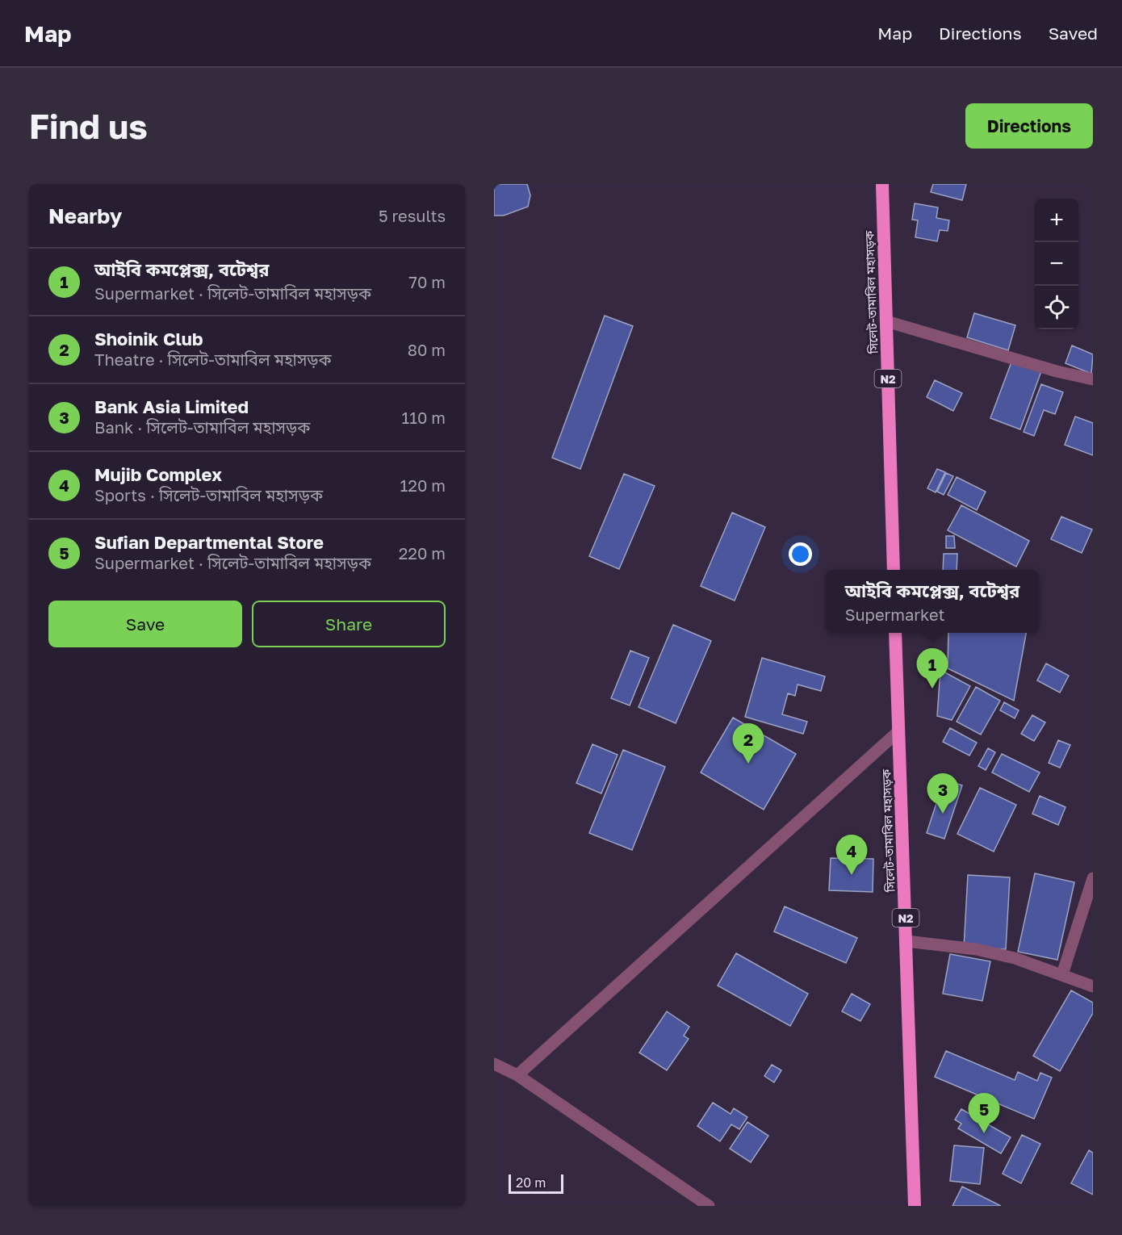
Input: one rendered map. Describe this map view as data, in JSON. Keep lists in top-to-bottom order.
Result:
{
  "streets": {
    "highway": ["সিলেট-তামাবিল মহাসড়ক", "N2"]
  },
  "scale_bar": "20 m",
  "page": {
    "header": "Map",
    "nav": ["Map", "Directions", "Saved"],
    "buttons": [
      "Directions",
      ["Save", "Share"]
    ],
    "title": "Find us",
    "heading": ["Nearby", "5 results"],
    "map_buttons": ["+", "−"],
    "list": [
      {
        "mark": "1",
        "name": "আইবি কমপ্লেক্স, বটেশ্বর",
        "note": "Supermarket · সিলেট-তামাবিল মহাসড়ক",
        "value": "70 m"
      },
      {
        "mark": "2",
        "name": "Shoinik Club",
        "note": "Theatre · সিলেট-তামাবিল মহাসড়ক",
        "value": "80 m"
      },
      {
        "mark": "3",
        "name": "Bank Asia Limited",
        "note": "Bank · সিলেট-তামাবিল মহাসড়ক",
        "value": "110 m"
      },
      {
        "mark": "4",
        "name": "Mujib Complex",
        "note": "Sports · সিলেট-তামাবিল মহাসড়ক",
        "value": "120 m"
      },
      {
        "mark": "5",
        "name": "Sufian Departmental Store",
        "note": "Supermarket · সিলেট-তামাবিল মহাসড়ক",
        "value": "220 m"
      }
    ],
    "popup": ["আইবি কমপ্লেক্স, বটেশ্বর", "Supermarket"],
    "pins": [
      "1",
      "2",
      "3",
      "4",
      "5"
    ],
    "scale": "20 m"
  }
}
